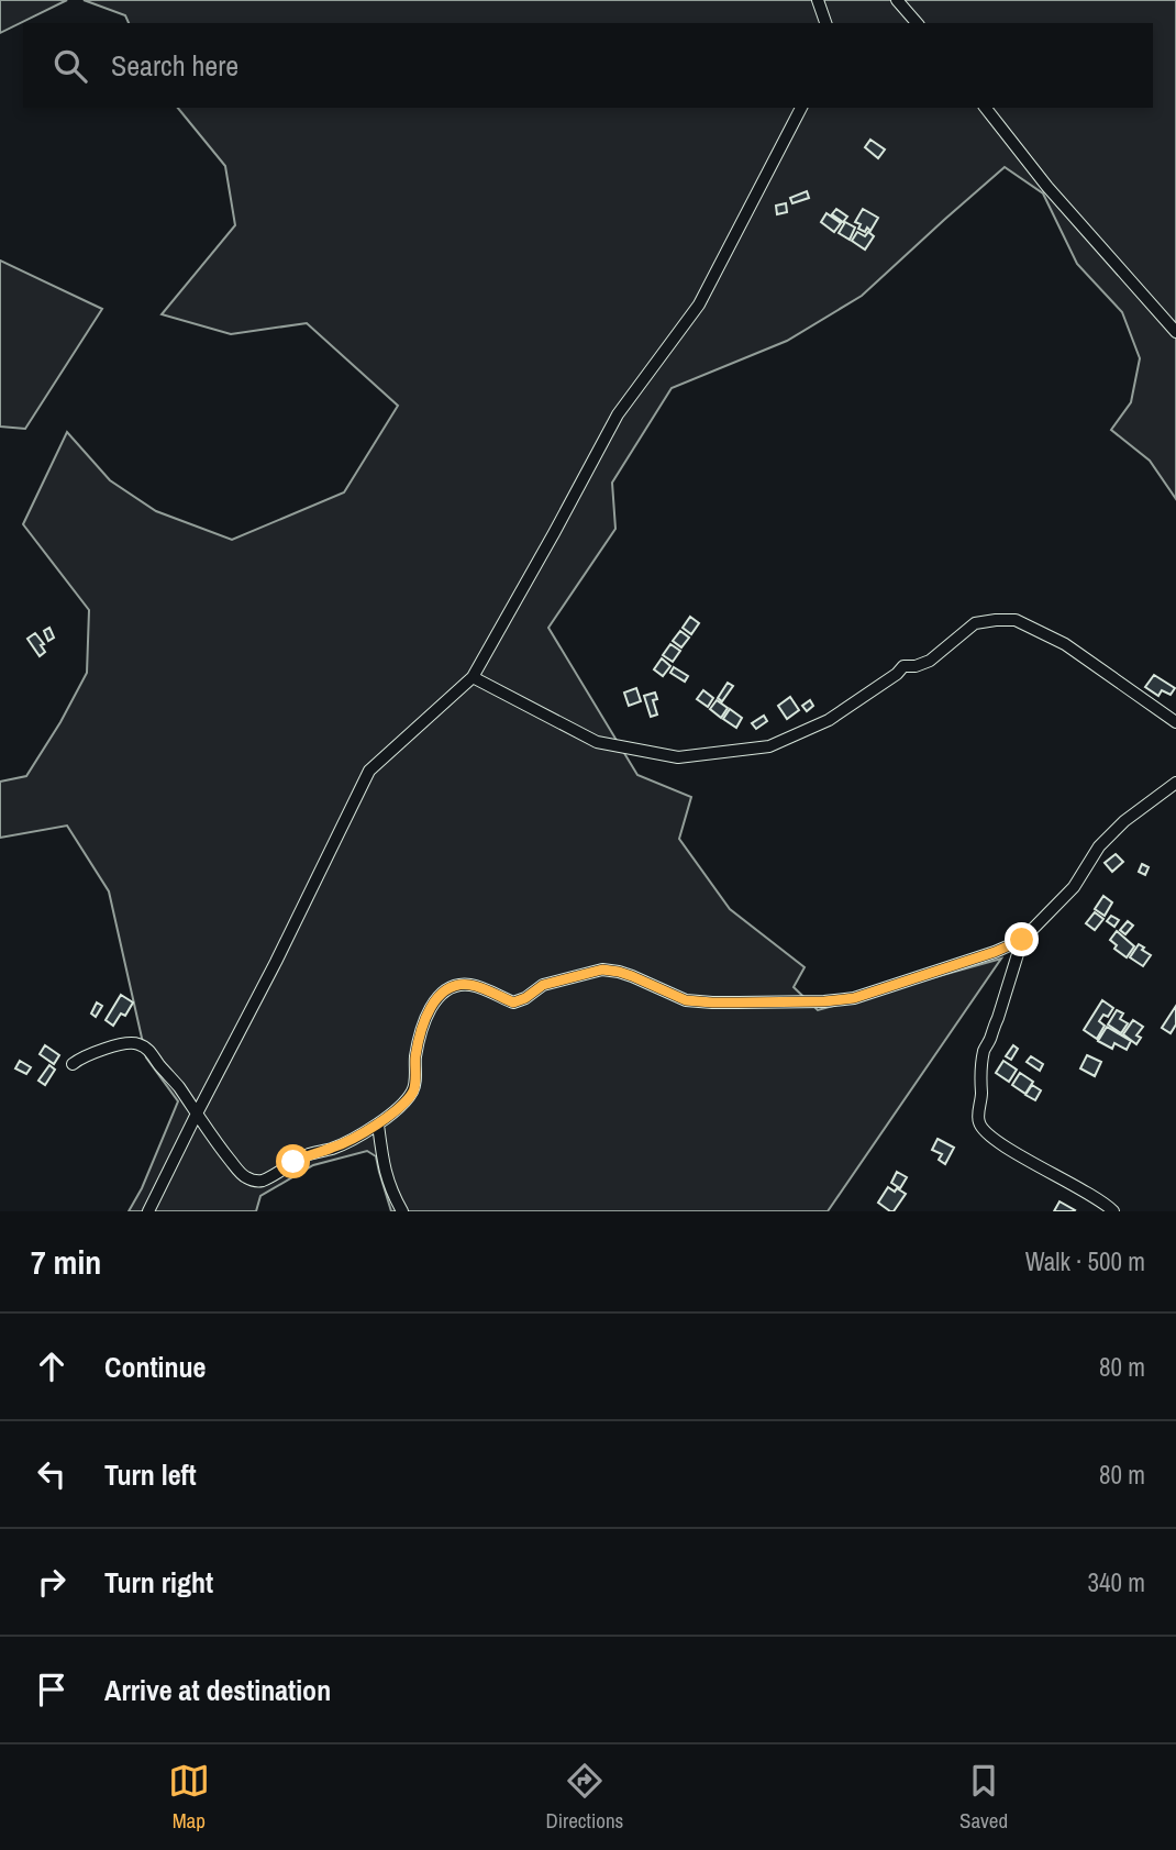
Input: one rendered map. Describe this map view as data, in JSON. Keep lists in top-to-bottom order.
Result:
{
  "page": {
    "search": "Search here",
    "heading": ["7 min", "Walk · 500 m"],
    "list": [
      ["Continue", "80 m"],
      ["Turn left", "80 m"],
      ["Turn right", "340 m"],
      "Arrive at destination"
    ],
    "nav": ["Map", "Directions", "Saved"]
  }
}
